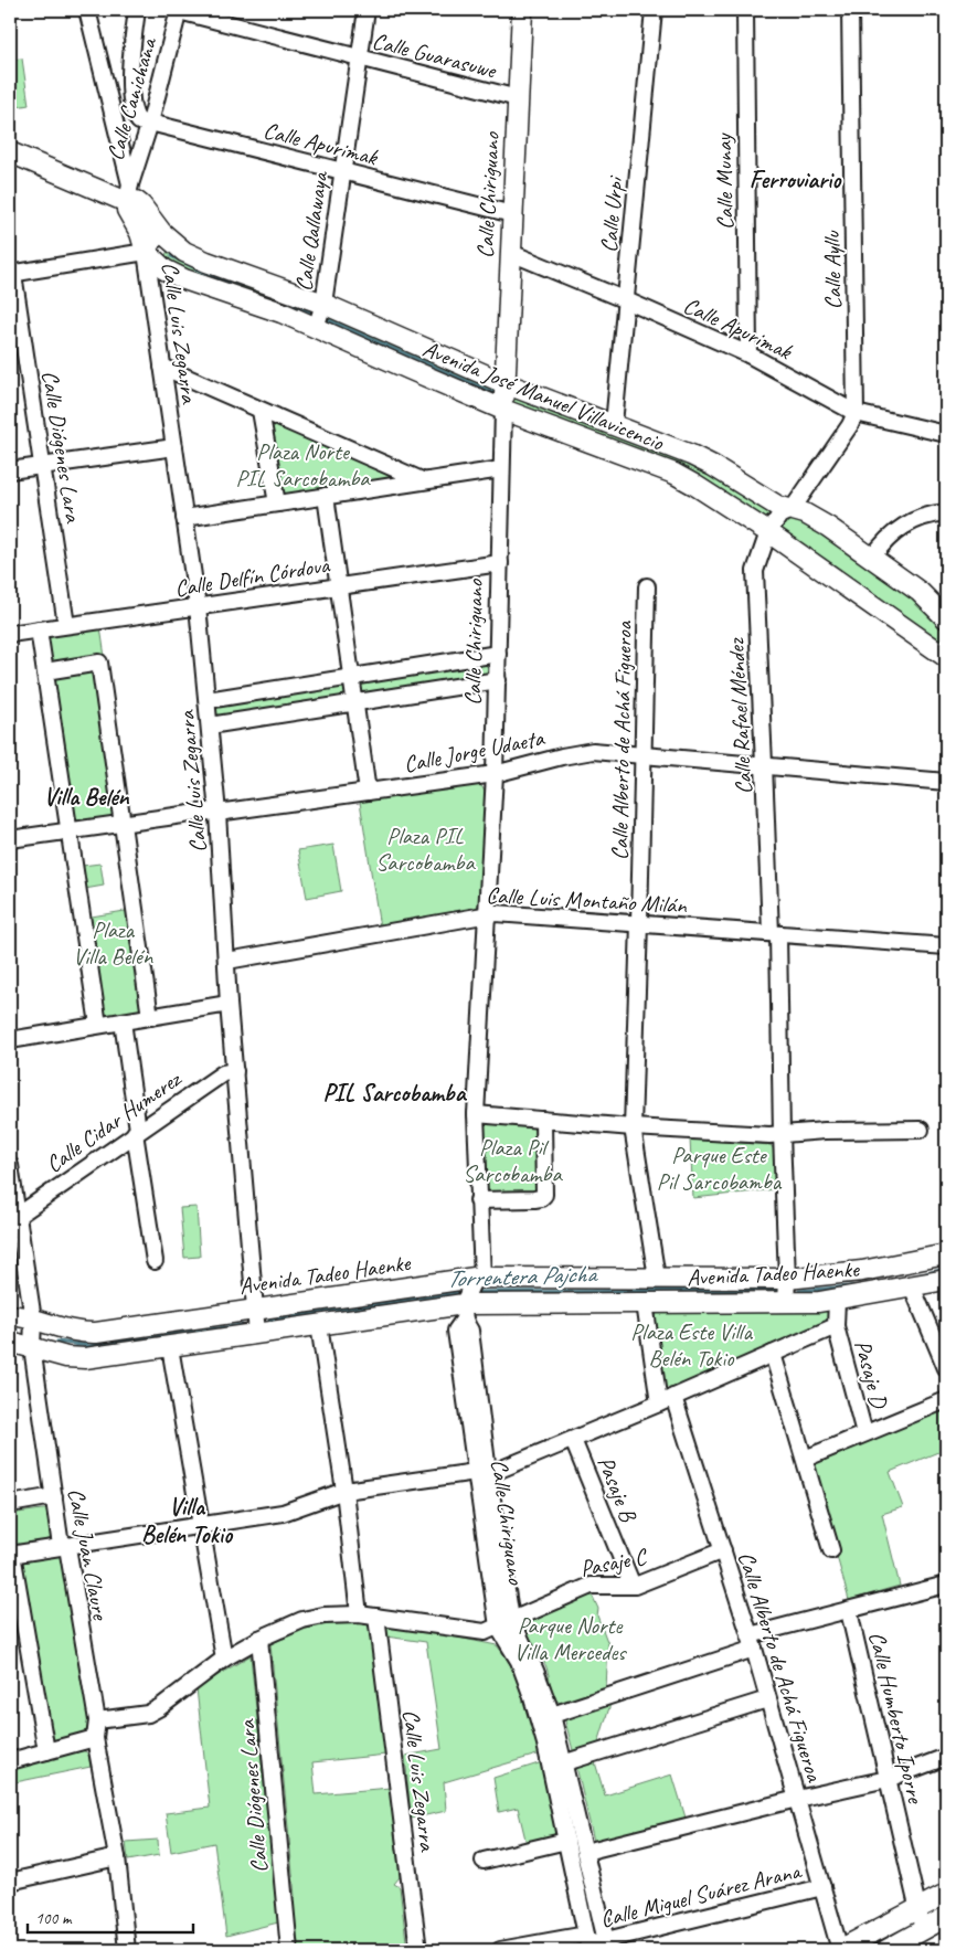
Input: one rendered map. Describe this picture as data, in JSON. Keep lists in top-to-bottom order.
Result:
{
  "streets": {
    "main road": ["Calle Chiriguano", "Avenida José Manuel Villavicencio", "Avenida Tadeo Haenke"],
    "street": [
      "Calle Guarasuwe",
      "Calle Canichana",
      "Calle Apurimak",
      "Calle Munay",
      "Calle Urpi",
      "Calle Qallawaya",
      "Calle Ayllu",
      "Calle Luis Zegarra",
      "Calle Diógenes Lara",
      "Calle Delfín Córdova",
      "Calle Rafael Méndez",
      "Calle Alberto de Achá Figueroa",
      "Calle Jorge Udaeta",
      "Calle Luis Montaño Milán",
      "Calle Cidar Humerez",
      "Pasaje D",
      "Pasaje B",
      "Calle Juan Claure",
      "Pasaje C",
      "Calle Humberto Iporre",
      "Calle Miguel Suárez Arana"
    ]
  },
  "crossings": [
    ["Calle Guarasuwe", "Calle Canichana"],
    ["Calle Guarasuwe", "Calle Chiriguano"],
    ["Calle Guarasuwe", "Calle Qallawaya"],
    ["Calle Canichana", "Calle Apurimak"],
    ["Calle Canichana", "Avenida José Manuel Villavicencio"],
    ["Calle Apurimak", "Calle Munay"],
    ["Calle Apurimak", "Calle Chiriguano"],
    ["Calle Apurimak", "Calle Urpi"],
    ["Calle Apurimak", "Calle Qallawaya"],
    ["Calle Apurimak", "Calle Ayllu"],
    ["Calle Chiriguano", "Avenida José Manuel Villavicencio"],
    ["Calle Chiriguano", "Calle Delfín Córdova"],
    ["Calle Chiriguano", "Calle Jorge Udaeta"],
    ["Calle Chiriguano", "Calle Luis Montaño Milán"],
    ["Calle Chiriguano", "Avenida Tadeo Haenke"],
    ["Calle Chiriguano", "Pasaje C"],
    ["Calle Chiriguano", "Calle Miguel Suárez Arana"],
    ["Calle Urpi", "Avenida José Manuel Villavicencio"],
    ["Calle Qallawaya", "Avenida José Manuel Villavicencio"],
    ["Calle Luis Zegarra", "Avenida José Manuel Villavicencio"],
    ["Calle Luis Zegarra", "Calle Delfín Córdova"],
    ["Calle Luis Zegarra", "Calle Jorge Udaeta"],
    ["Calle Luis Zegarra", "Calle Luis Montaño Milán"],
    ["Calle Luis Zegarra", "Calle Cidar Humerez"],
    ["Calle Luis Zegarra", "Avenida Tadeo Haenke"],
    ["Calle Luis Zegarra", "Pasaje C"],
    ["Avenida José Manuel Villavicencio", "Calle Rafael Méndez"],
    ["Calle Diógenes Lara", "Calle Delfín Córdova"],
    ["Calle Diógenes Lara", "Pasaje C"],
    ["Calle Rafael Méndez", "Calle Jorge Udaeta"],
    ["Calle Rafael Méndez", "Calle Luis Montaño Milán"],
    ["Calle Rafael Méndez", "Avenida Tadeo Haenke"],
    ["Calle Alberto de Achá Figueroa", "Calle Jorge Udaeta"],
    ["Calle Alberto de Achá Figueroa", "Calle Luis Montaño Milán"],
    ["Calle Alberto de Achá Figueroa", "Avenida Tadeo Haenke"],
    ["Calle Alberto de Achá Figueroa", "Pasaje C"],
    ["Calle Alberto de Achá Figueroa", "Calle Miguel Suárez Arana"],
    ["Calle Cidar Humerez", "Calle Juan Claure"],
    ["Avenida Tadeo Haenke", "Pasaje D"],
    ["Avenida Tadeo Haenke", "Calle Juan Claure"],
    ["Pasaje B", "Pasaje C"],
    ["Calle Juan Claure", "Pasaje C"]
  ],
  "districts": [
    "Ferroviario",
    "Villa Belén",
    "PIL Sarcobamba",
    "Villa Belén Tokio"
  ],
  "water": ["Torrentera Pajcha"],
  "parks": [
    "Plaza Norte PIL Sarcobamba",
    "Plaza PIL Sarcobamba",
    "Plaza Villa Belén",
    "Plaza Pil Sarcobamba",
    "Parque Este Pil Sarcobamba",
    "Plaza Este Villa Belén Tokio",
    "Parque Norte Villa Mercedes"
  ],
  "scale_bar": "100 m"
}
